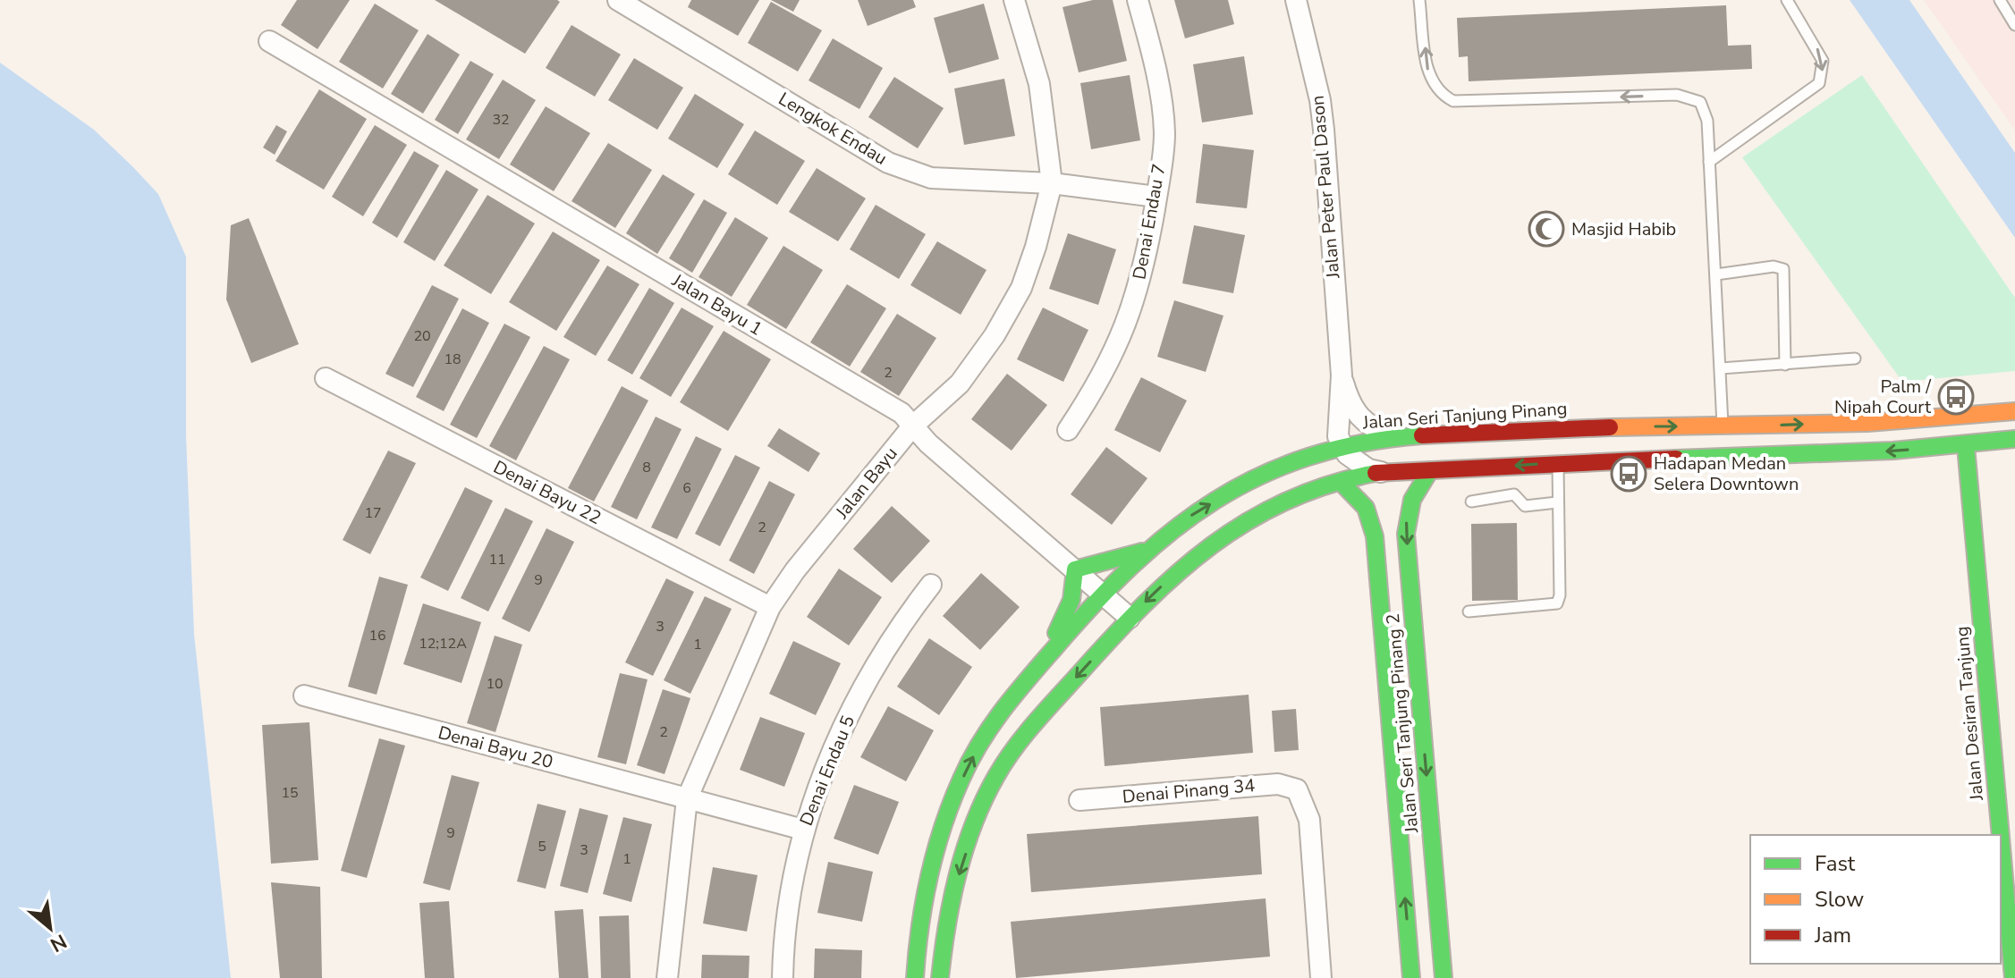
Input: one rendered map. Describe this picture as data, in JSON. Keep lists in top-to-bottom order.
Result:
{
  "streets": {
    "main road": ["Jalan Seri Tanjung Pinang", "Jalan Desiran Tanjung", "Jalan Seri Tanjung Pinang 2"],
    "street": [
      "Lengkok Endau",
      "Jalan Peter Paul Dason",
      "Denai Endau 7",
      "Jalan Bayu 1",
      "Jalan Bayu",
      "Denai Bayu 22",
      "Denai Bayu 20",
      "Denai Endau 5",
      "Denai Pinang 34"
    ]
  },
  "crossings": [
    ["Lengkok Endau", "Denai Endau 7"],
    ["Lengkok Endau", "Jalan Bayu"],
    ["Jalan Peter Paul Dason", "Jalan Seri Tanjung Pinang"],
    ["Jalan Bayu 1", "Jalan Seri Tanjung Pinang"],
    ["Jalan Bayu 1", "Jalan Bayu"],
    ["Jalan Bayu", "Denai Bayu 22"],
    ["Jalan Bayu", "Denai Bayu 20"],
    ["Denai Bayu 20", "Denai Endau 5"]
  ],
  "places": {
    "mosque": ["Masjid Habib"],
    "bus stop": ["Palm / Nipah Court", "Hadapan Medan Selera Downtown"]
  },
  "house_numbers": [
    "32",
    "20",
    "18",
    "2",
    "8",
    "6",
    "17",
    "2",
    "11",
    "9",
    "3",
    "16",
    "12;12A",
    "1",
    "10",
    "2",
    "15",
    "9",
    "5",
    "3",
    "1"
  ],
  "legend": ["Fast", "Slow", "Jam"],
  "north": "bottom right"
}
